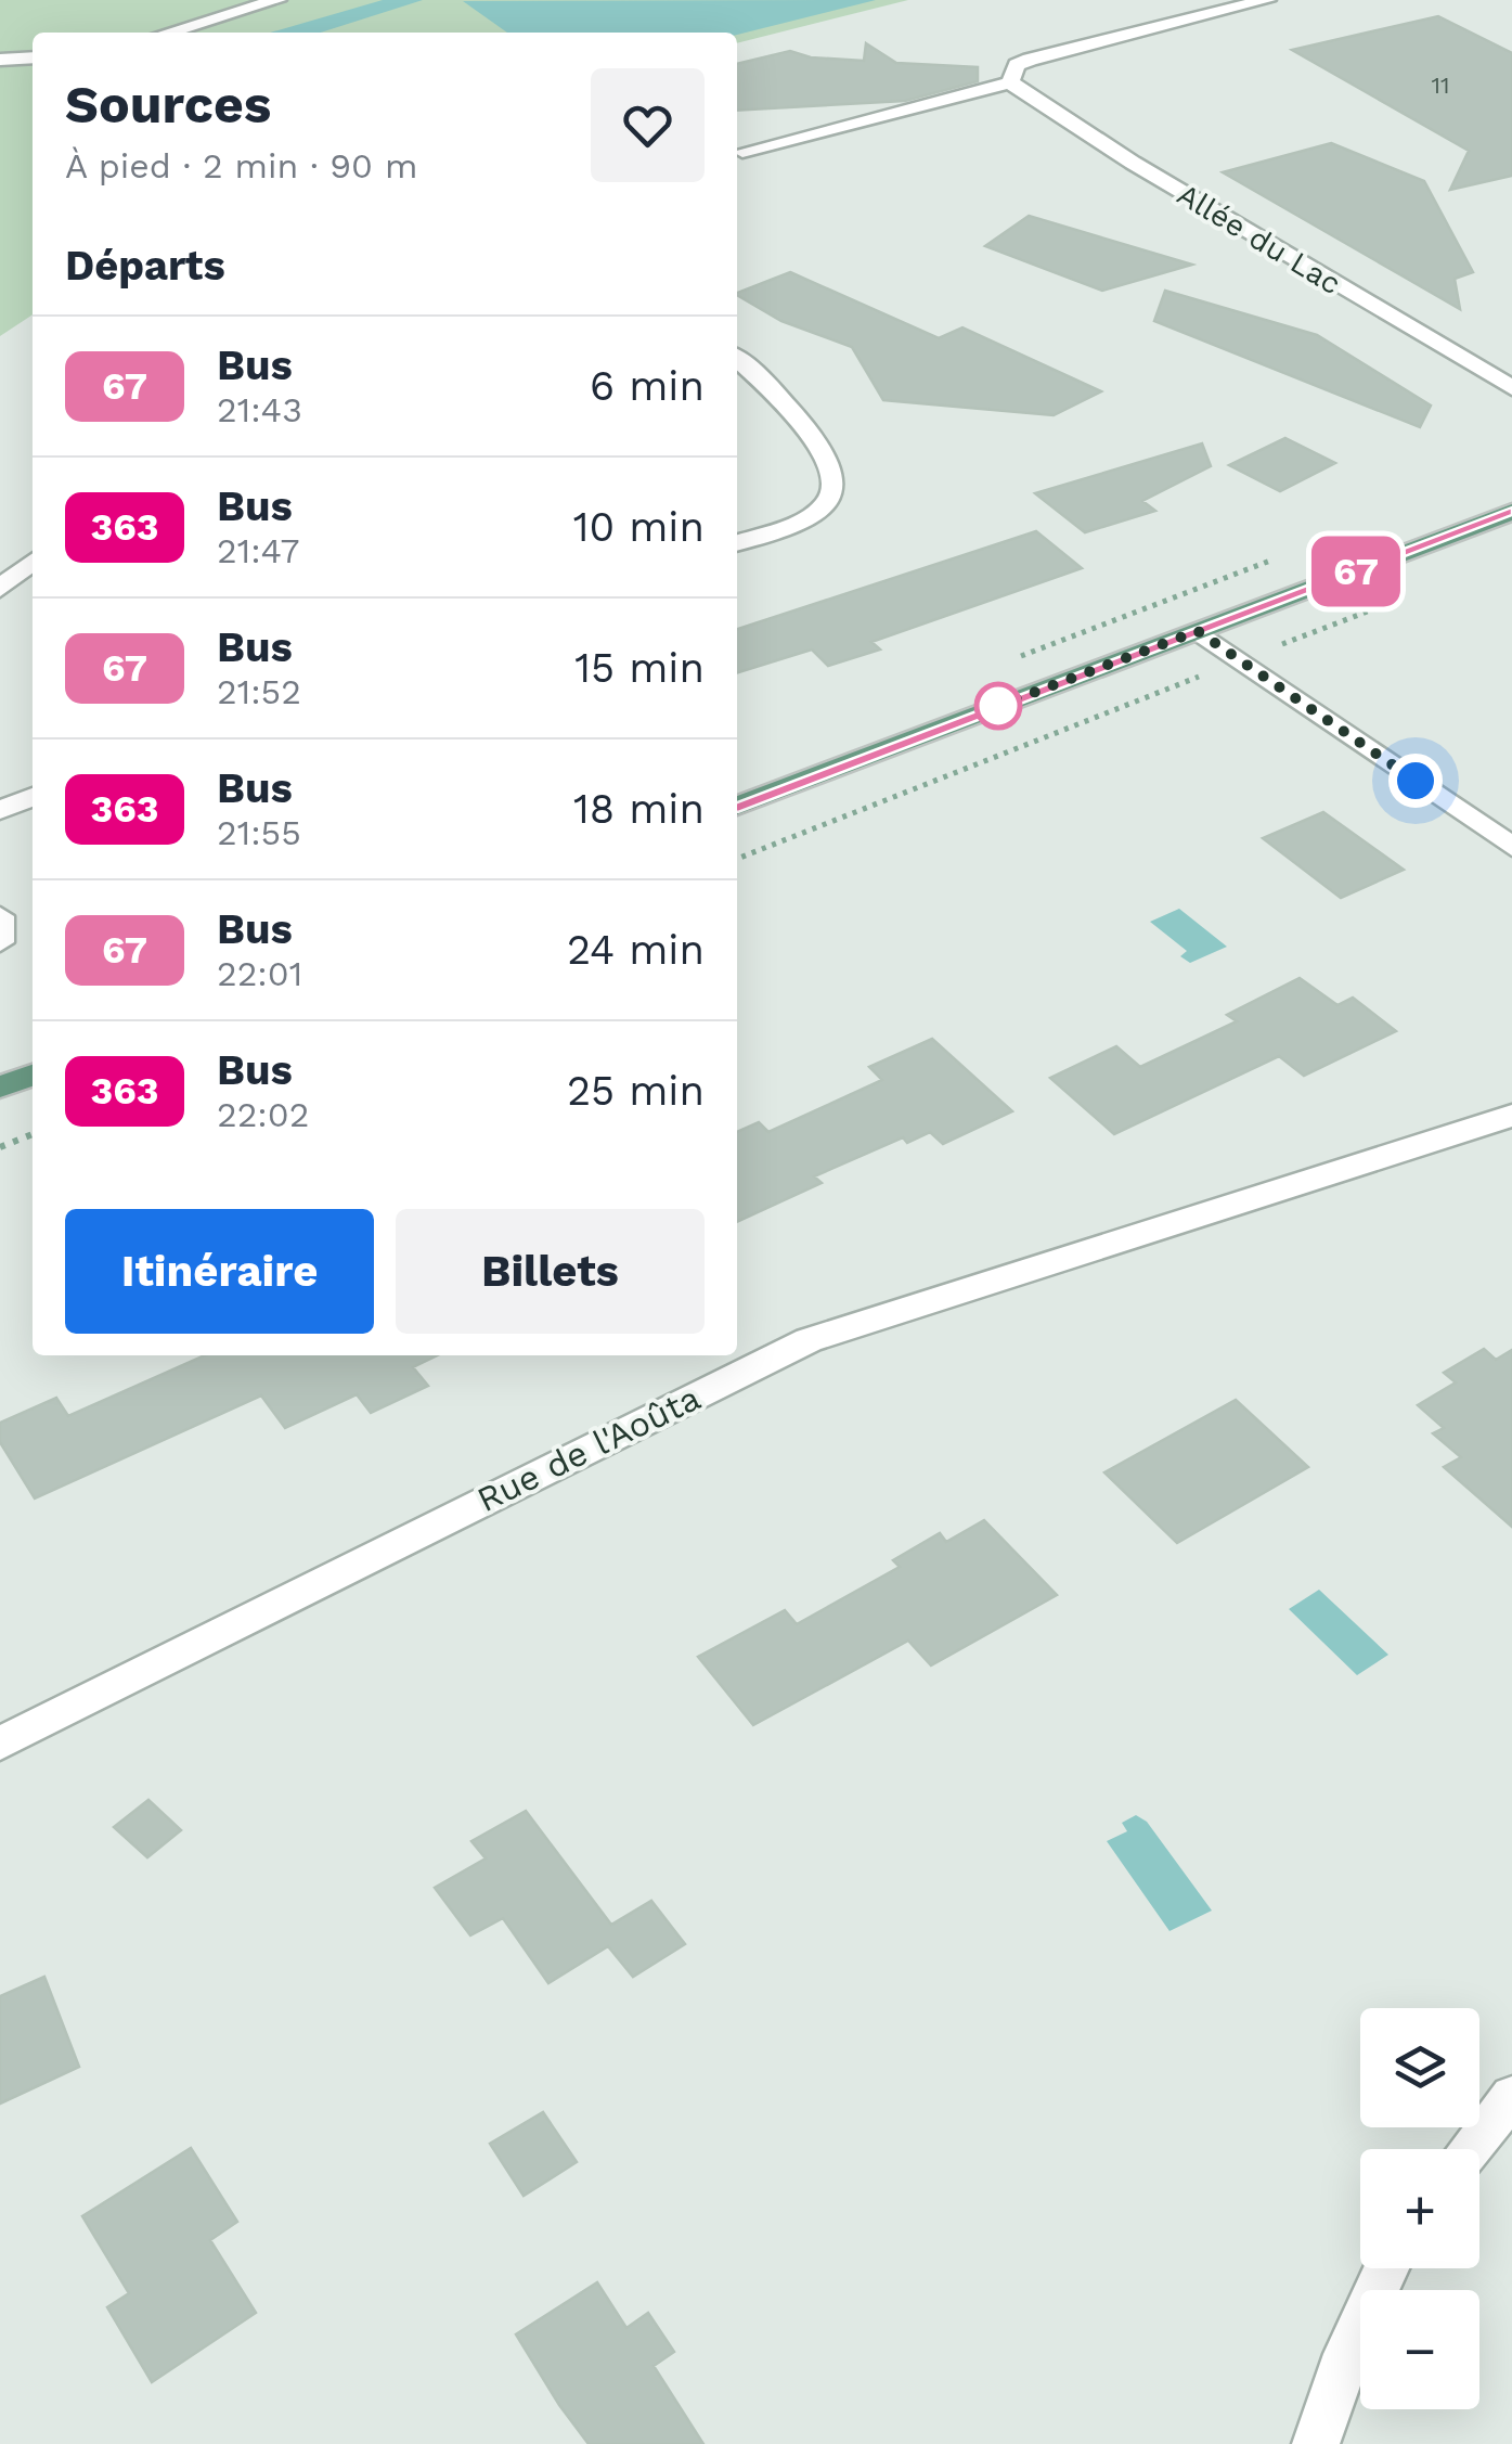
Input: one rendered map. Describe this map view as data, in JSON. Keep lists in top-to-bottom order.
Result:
{
  "streets": {
    "street": ["Allée du Lac", "Rue de l'Aoûta"]
  },
  "lines": ["bus line 67"],
  "house_numbers": ["11"],
  "page": {
    "on_map": "67",
    "heading": [
      ["Sources", "À pied · 2 min · 90 m"],
      "Départs"
    ],
    "list": [
      {
        "mark": "67",
        "name": "Bus",
        "note": "21:43",
        "value": "6 min"
      },
      {
        "mark": "363",
        "name": "Bus",
        "note": "21:47",
        "value": "10 min"
      },
      {
        "mark": "67",
        "name": "Bus",
        "note": "21:52",
        "value": "15 min"
      },
      {
        "mark": "363",
        "name": "Bus",
        "note": "21:55",
        "value": "18 min"
      },
      {
        "mark": "67",
        "name": "Bus",
        "note": "22:01",
        "value": "24 min"
      },
      {
        "mark": "363",
        "name": "Bus",
        "note": "22:02",
        "value": "25 min"
      }
    ],
    "buttons": ["Itinéraire", "Billets"],
    "map_buttons": ["+", "−"]
  }
}
